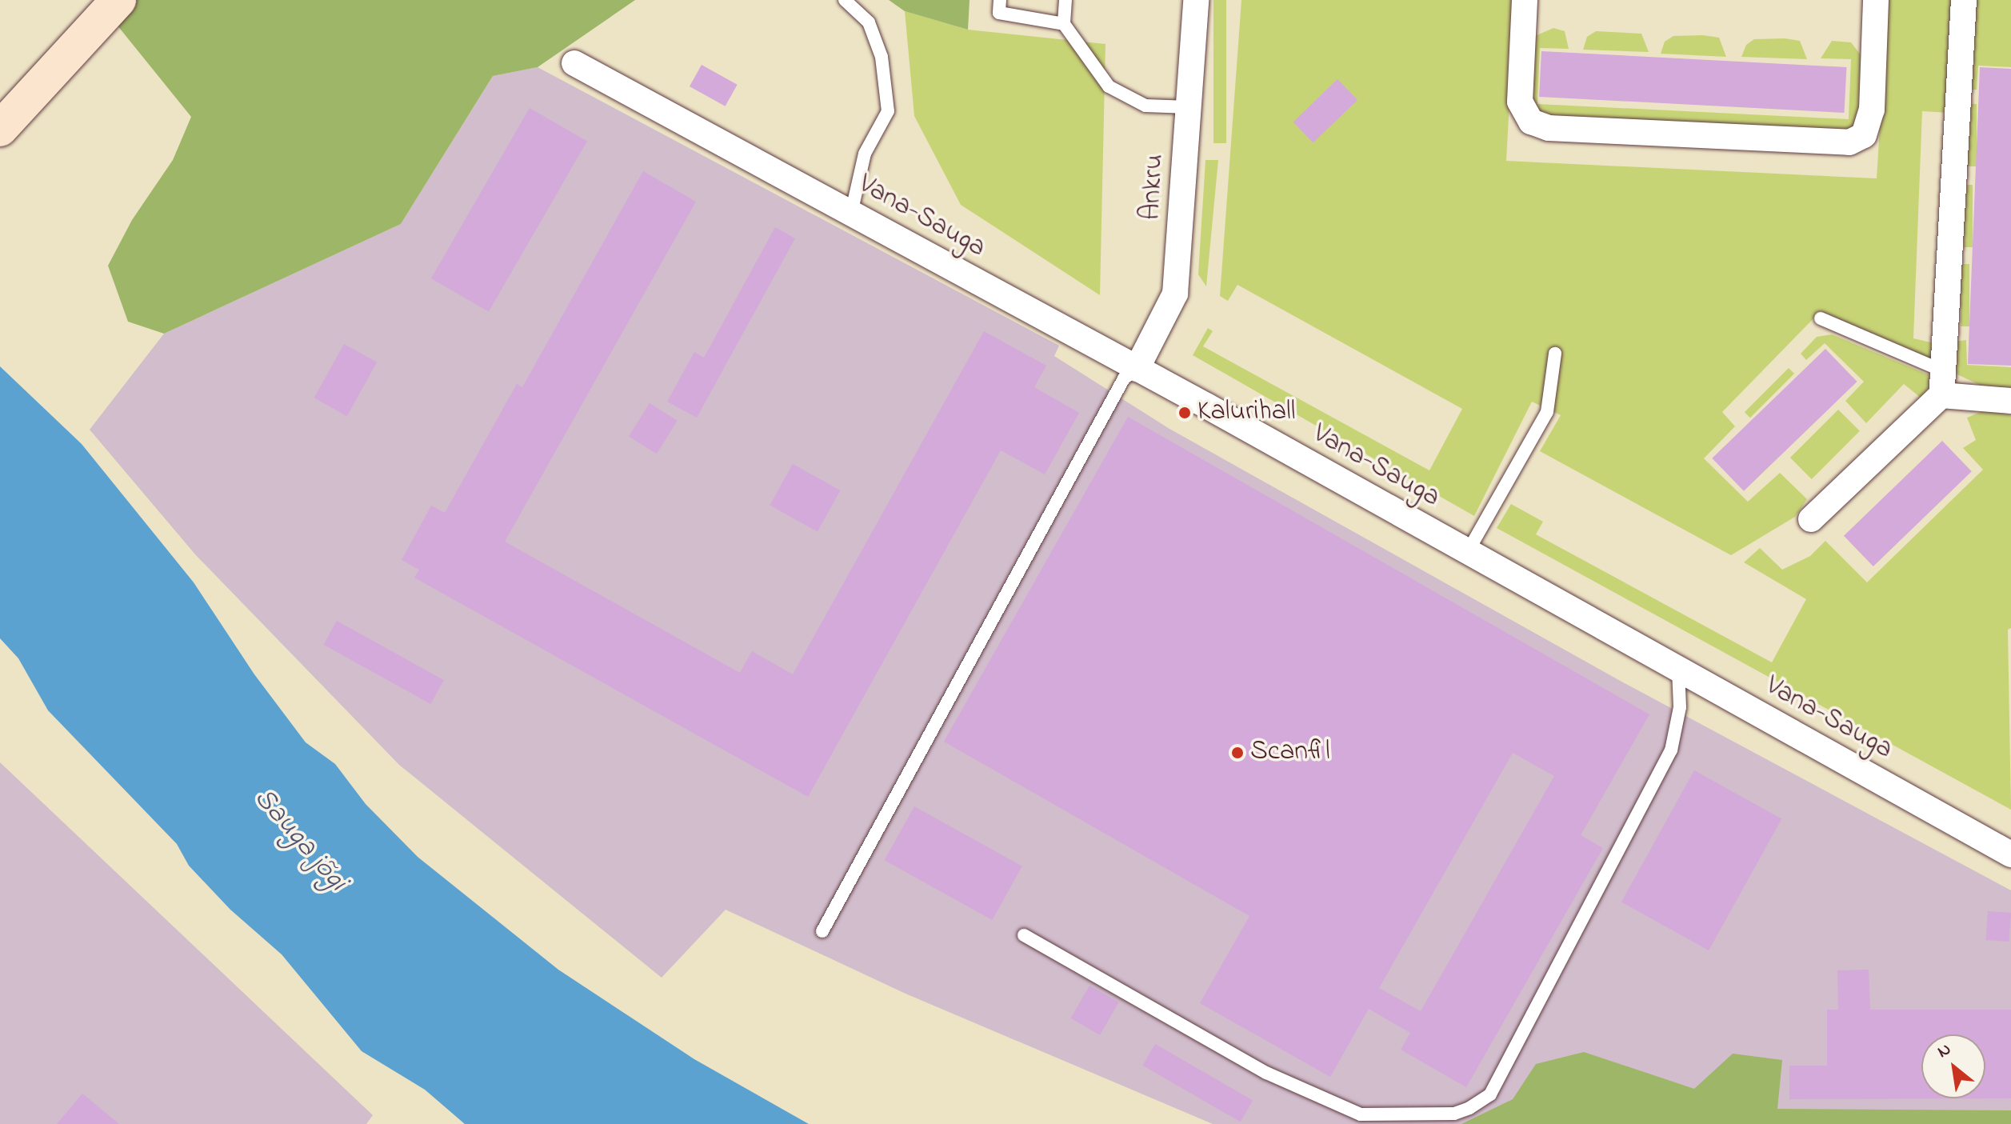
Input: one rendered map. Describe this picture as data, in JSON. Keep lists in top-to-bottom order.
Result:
{
  "streets": {
    "street": ["Ankru", "Vana-Sauga"]
  },
  "crossings": [
    ["Ankru", "Vana-Sauga"]
  ],
  "water": ["Sauga jõgi"],
  "places": ["Kalurihall", "Scanfil"],
  "north": "top left"
}
